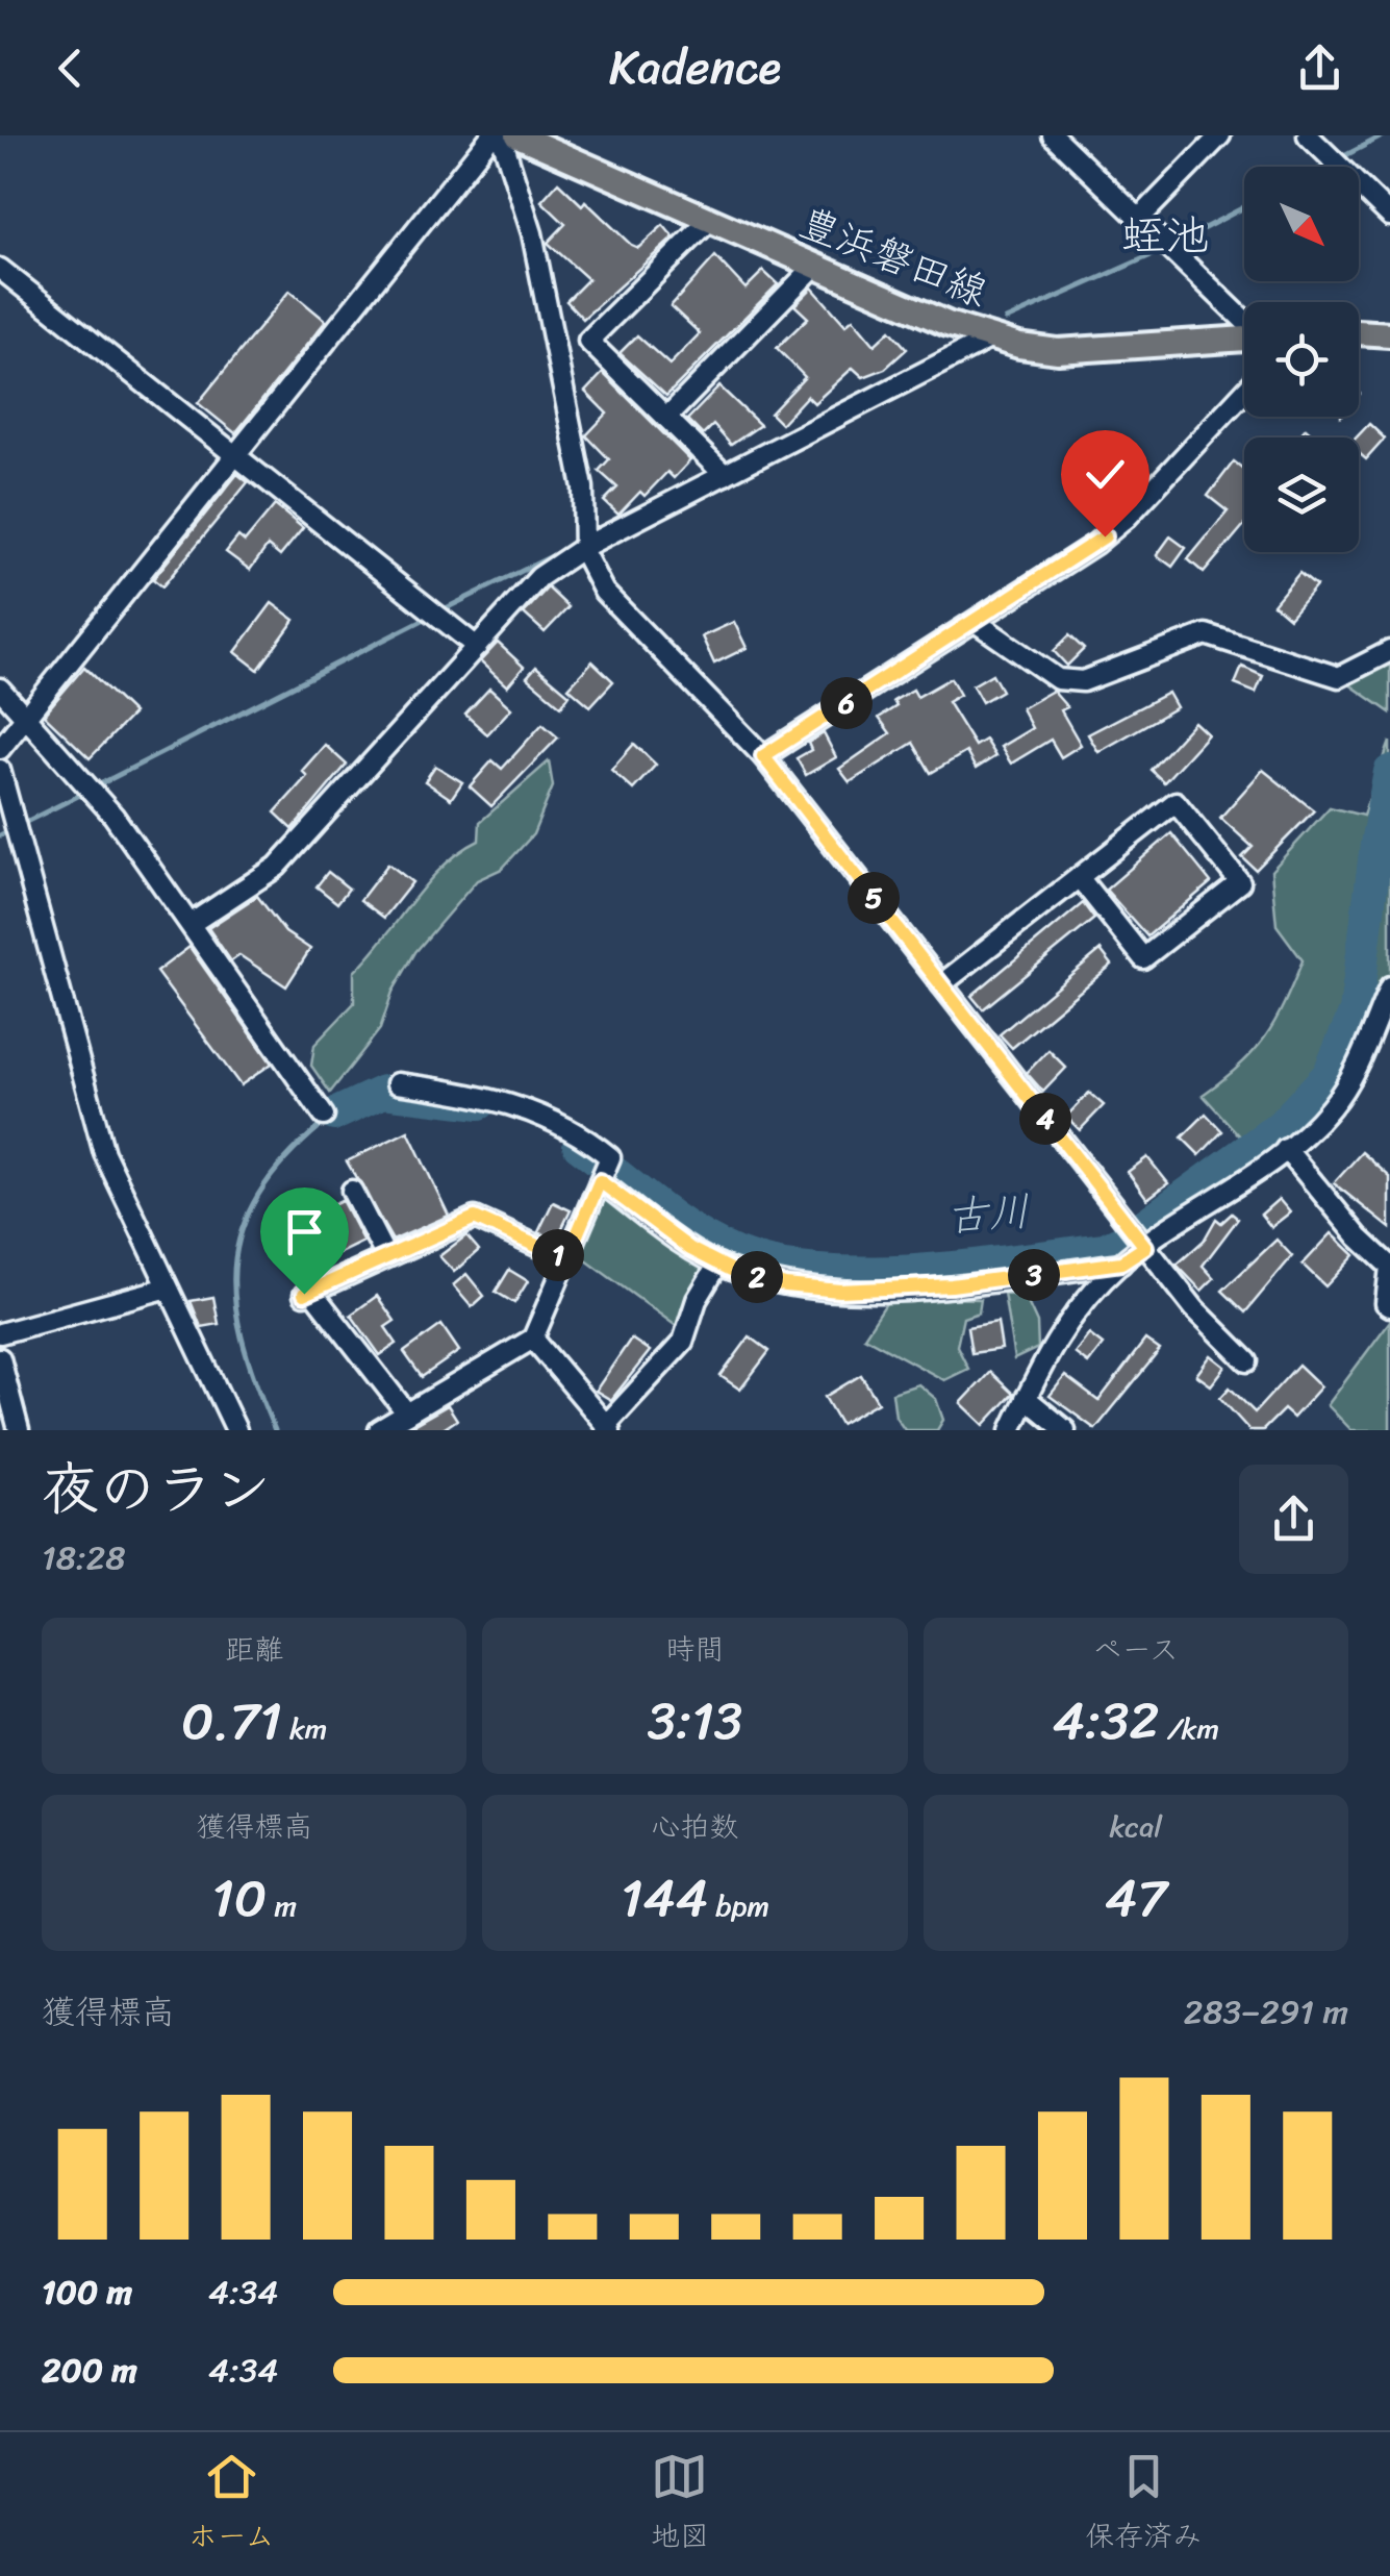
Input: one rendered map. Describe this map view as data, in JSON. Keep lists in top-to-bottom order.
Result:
{
  "streets": {
    "main road": ["豊浜磐田線"]
  },
  "districts": ["蛭池"],
  "water": ["古川"],
  "north": "bottom right",
  "page": {
    "header": "Kadence",
    "pins": [
      "6",
      "5",
      "4",
      "1",
      "3",
      "2"
    ],
    "heading": ["夜のラン", "18:28"],
    "stats": [
      ["距離", "0.71 km"],
      ["時間", "3:13"],
      ["ペース", "4:32 /km"],
      ["獲得標高", "10 m"],
      ["心拍数", "144 bpm"],
      ["kcal", "47"]
    ],
    "chart": ["獲得標高", "283–291 m"],
    "list": [
      {
        "name": "100 m",
        "note": "4:34"
      },
      {
        "name": "200 m",
        "note": "4:34"
      }
    ],
    "tabs": ["ホーム", "地図", "保存済み"]
  }
}
